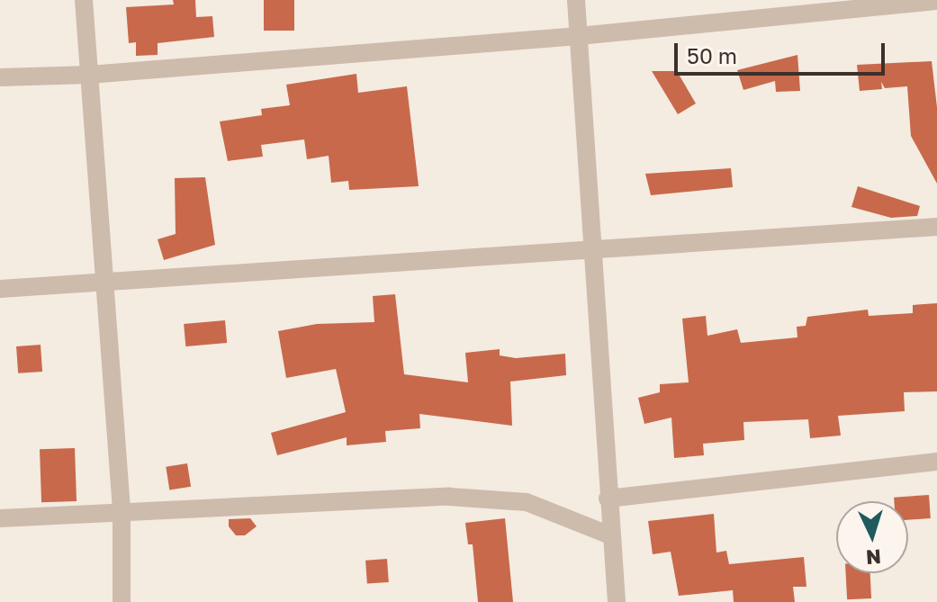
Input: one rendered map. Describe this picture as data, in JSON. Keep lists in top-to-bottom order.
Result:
{
  "scale_bar": "50 m",
  "north": "bottom"
}
